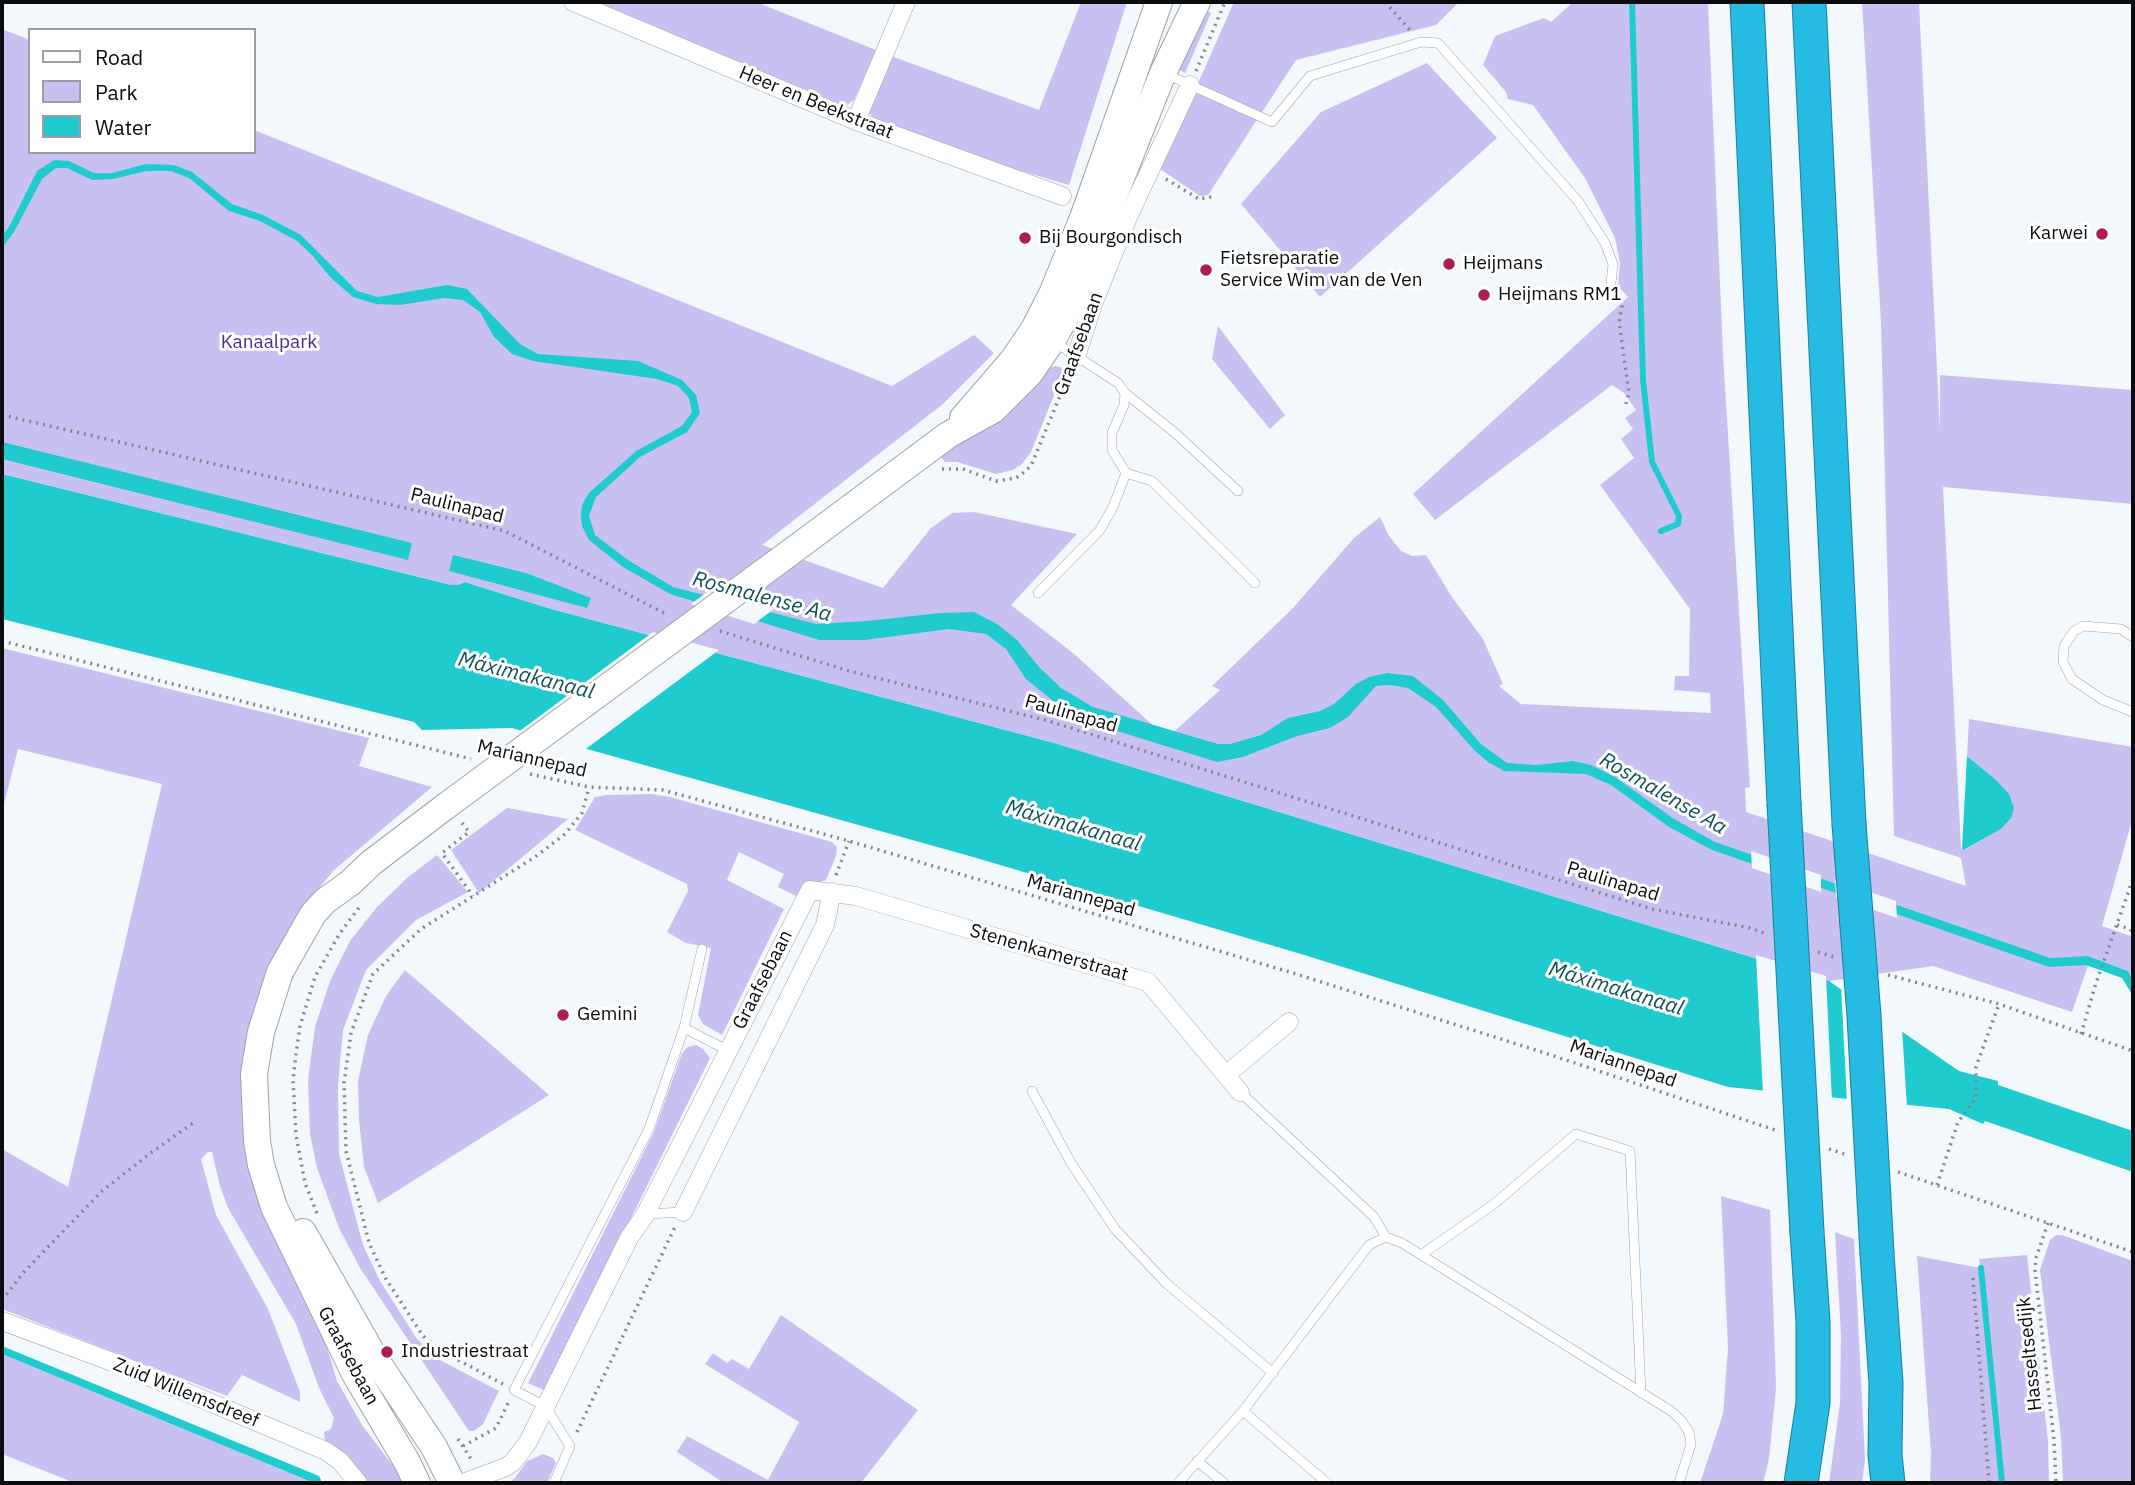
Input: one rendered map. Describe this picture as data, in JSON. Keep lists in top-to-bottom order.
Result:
{
  "streets": {
    "main road": ["Graafsebaan"],
    "street": ["Heer en Beekstraat", "Stenenkamerstraat", "Zuid Willemsdreef"],
    "path": ["Paulinapad", "Mariannepad", "Hasseltsedijk"]
  },
  "crossings": [
    ["Graafsebaan", "Stenenkamerstraat"]
  ],
  "water": ["Rosmalense Aa", "Máximakanaal"],
  "parks": ["Kanaalpark"],
  "places": [
    "Karwei",
    "Bij Bourgondisch",
    "Heijmans",
    "Fietsreparatie Service Wim van de Ven",
    "Heijmans RM1",
    "Gemini",
    "Industriestraat"
  ],
  "legend": ["Road", "Park", "Water"]
}
